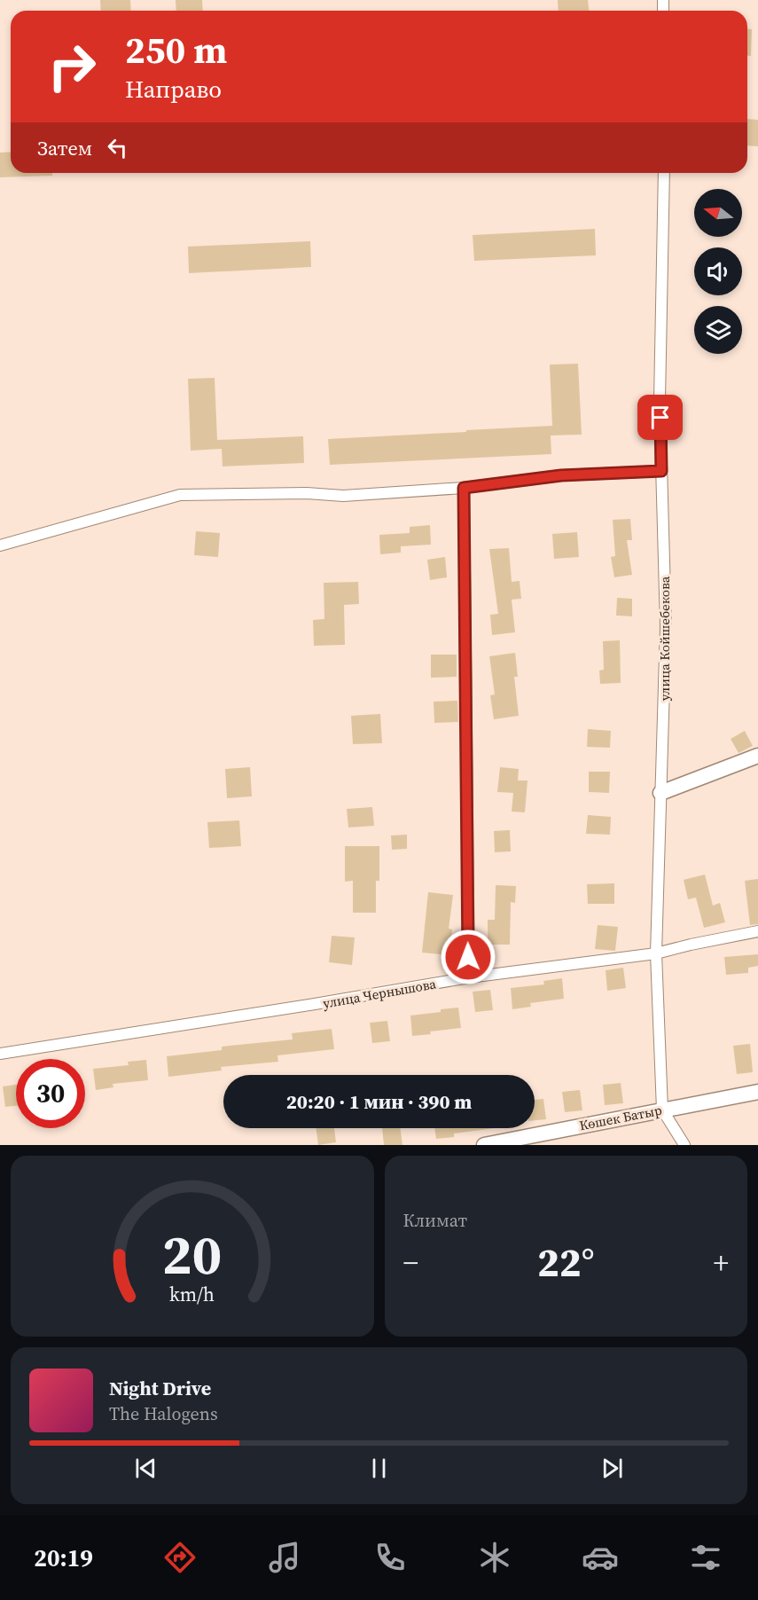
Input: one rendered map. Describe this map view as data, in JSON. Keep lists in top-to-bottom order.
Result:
{
  "streets": {
    "street": ["улица Койшебекова", "улица Чернышова", "Көшек Батыр"]
  },
  "crossings": [
    ["улица Койшебекова", "улица Чернышова"],
    ["улица Койшебекова", "Көшек Батыр"]
  ],
  "north": "left",
  "page": {
    "turn": ["250 m", "Направо"],
    "then": "Затем",
    "limit": "30",
    "trip": "20:20 · 1 мин · 390 m",
    "tile": "Климат",
    "heat": ["−", "22°", "+"],
    "song": ["Night Drive", "The Halogens"],
    "tabs": "20:19",
    "gauge": ["20", "km/h"]
  }
}
